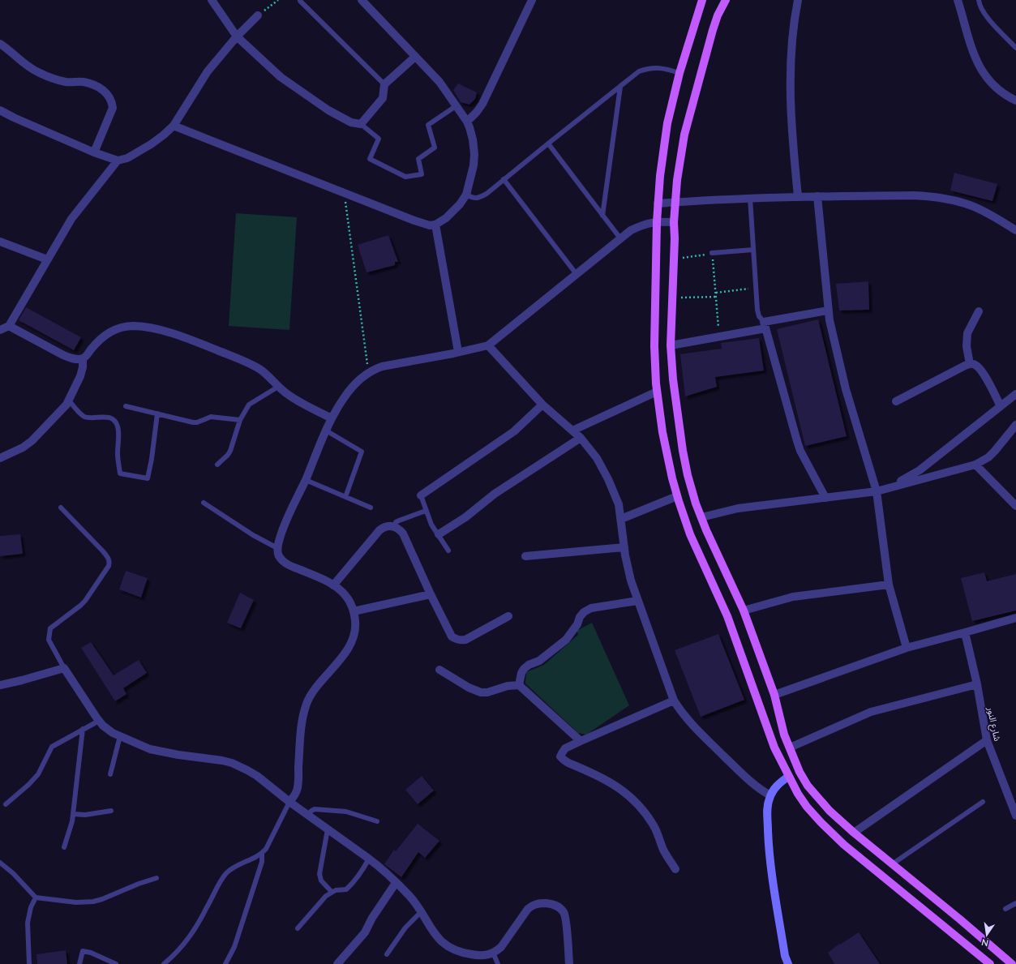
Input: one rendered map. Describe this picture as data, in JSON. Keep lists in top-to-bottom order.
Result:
{
  "streets": {
    "street": ["شارع النور"]
  },
  "north": "bottom"
}
